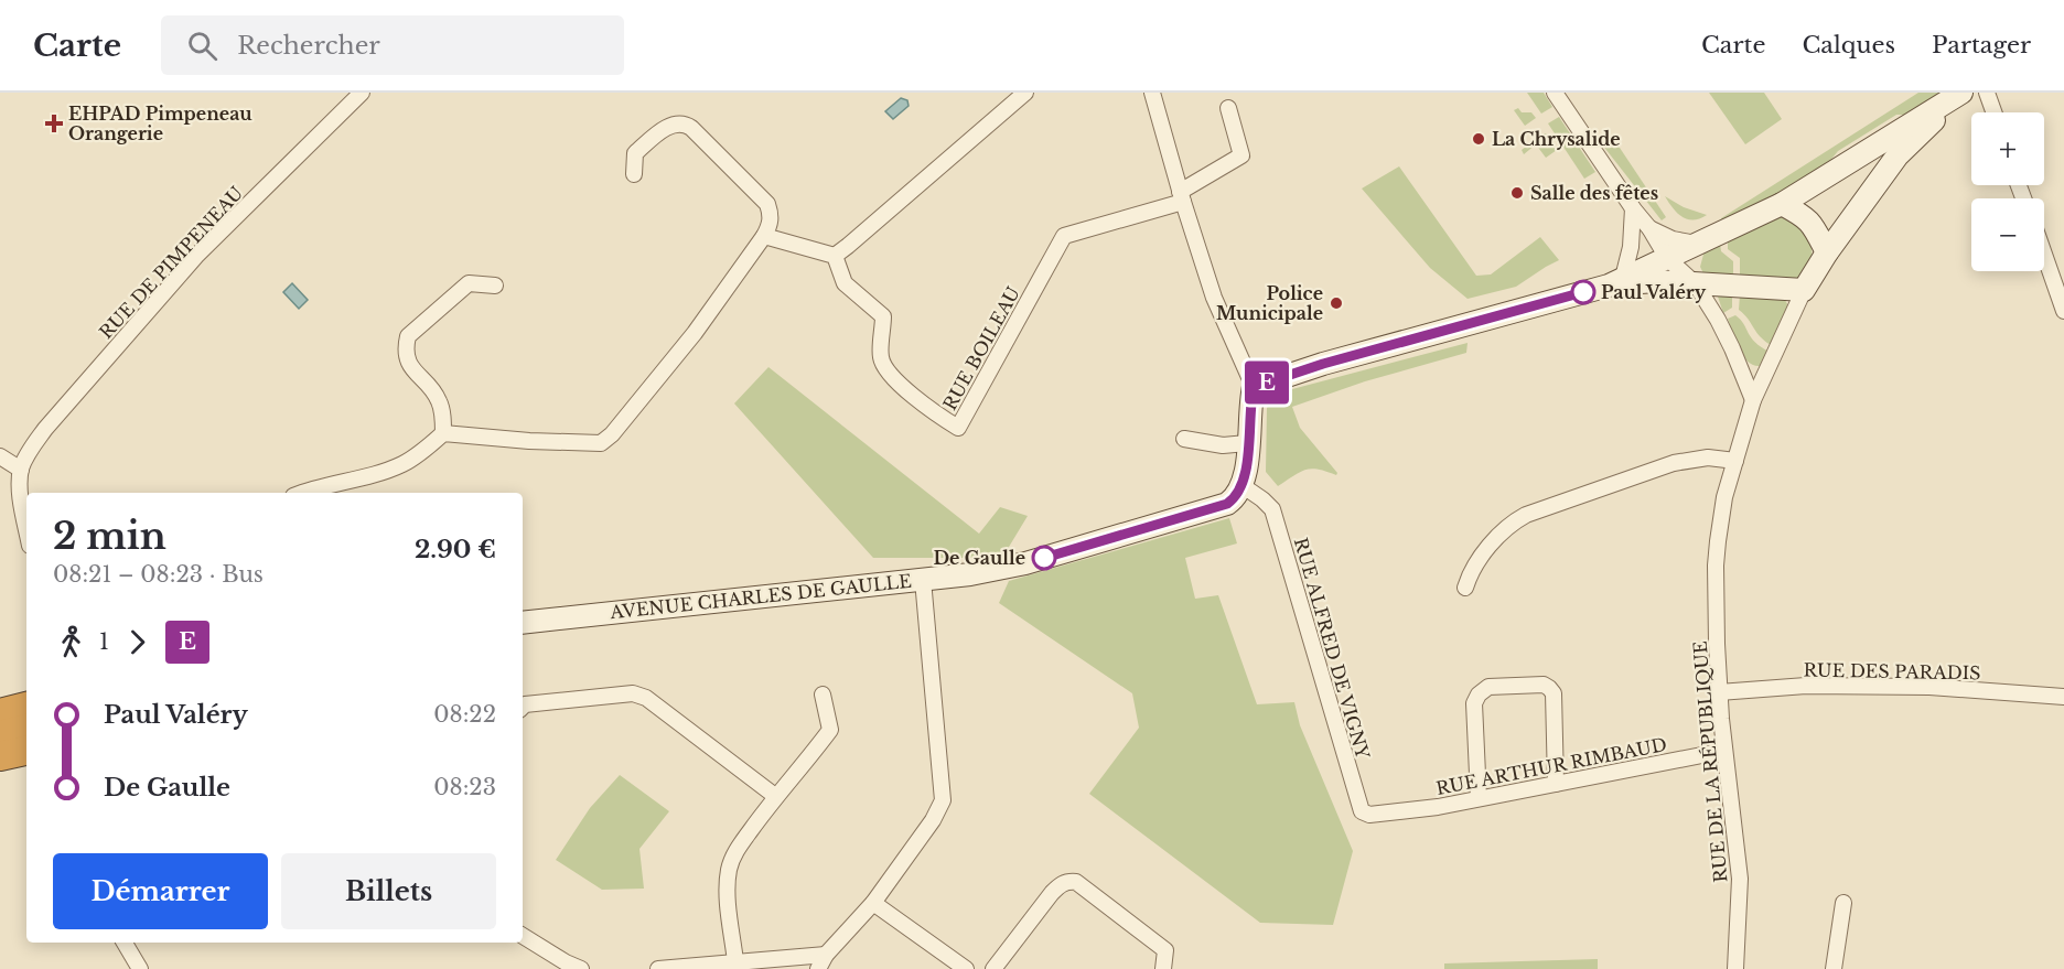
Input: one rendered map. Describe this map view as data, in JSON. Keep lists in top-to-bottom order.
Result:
{
  "streets": {
    "street": [
      "RUE DE PIMPENEAU",
      "RUE BOILEAU",
      "AVENUE CHARLES DE GAULLE",
      "RUE ALFRED DE VIGNY",
      "RUE DES PARADIS",
      "RUE DE LA RÉPUBLIQUE",
      "RUE ARTHUR RIMBAUD"
    ]
  },
  "crossings": [
    ["AVENUE CHARLES DE GAULLE", "RUE ALFRED DE VIGNY"],
    ["RUE ALFRED DE VIGNY", "RUE ARTHUR RIMBAUD"],
    ["RUE DES PARADIS", "RUE DE LA RÉPUBLIQUE"],
    ["RUE DE LA RÉPUBLIQUE", "RUE ARTHUR RIMBAUD"]
  ],
  "places": {
    "health": ["EHPAD Pimpeneau Orangerie"],
    "other": [
      "La Chrysalide",
      "Salle des fêtes",
      "Paul Valéry",
      "Police Municipale",
      "De Gaulle"
    ]
  },
  "lines": ["bus line E"],
  "page": {
    "header": "Carte",
    "search": "Rechercher",
    "nav": ["Carte", "Calques", "Partager"],
    "on_map": "E",
    "map_buttons": ["+", "−"],
    "heading": ["2 min", "08:21 – 08:23 · Bus", "2.90 €"],
    "legs": ["1", "E"],
    "list": [
      {
        "name": "Paul Valéry",
        "value": "08:22"
      },
      {
        "name": "De Gaulle",
        "value": "08:23"
      }
    ],
    "buttons": ["Démarrer", "Billets"]
  }
}
